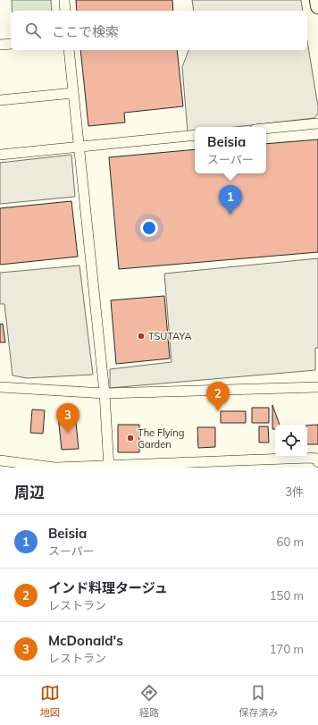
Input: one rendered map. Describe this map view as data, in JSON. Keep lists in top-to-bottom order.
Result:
{
  "places": ["TSUTAYA", "The Flying Garden"],
  "page": {
    "search": "ここで検索",
    "popup": ["Beisia", "スーパー"],
    "pins": ["1", "2", "3"],
    "heading": ["周辺", "3件"],
    "list": [
      {
        "mark": "1",
        "name": "Beisia",
        "note": "スーパー",
        "value": "60 m"
      },
      {
        "mark": "2",
        "name": "インド料理タージュ",
        "note": "レストラン",
        "value": "150 m"
      },
      {
        "mark": "3",
        "name": "McDonald's",
        "note": "レストラン",
        "value": "170 m"
      }
    ],
    "nav": ["地図", "経路", "保存済み"]
  }
}
